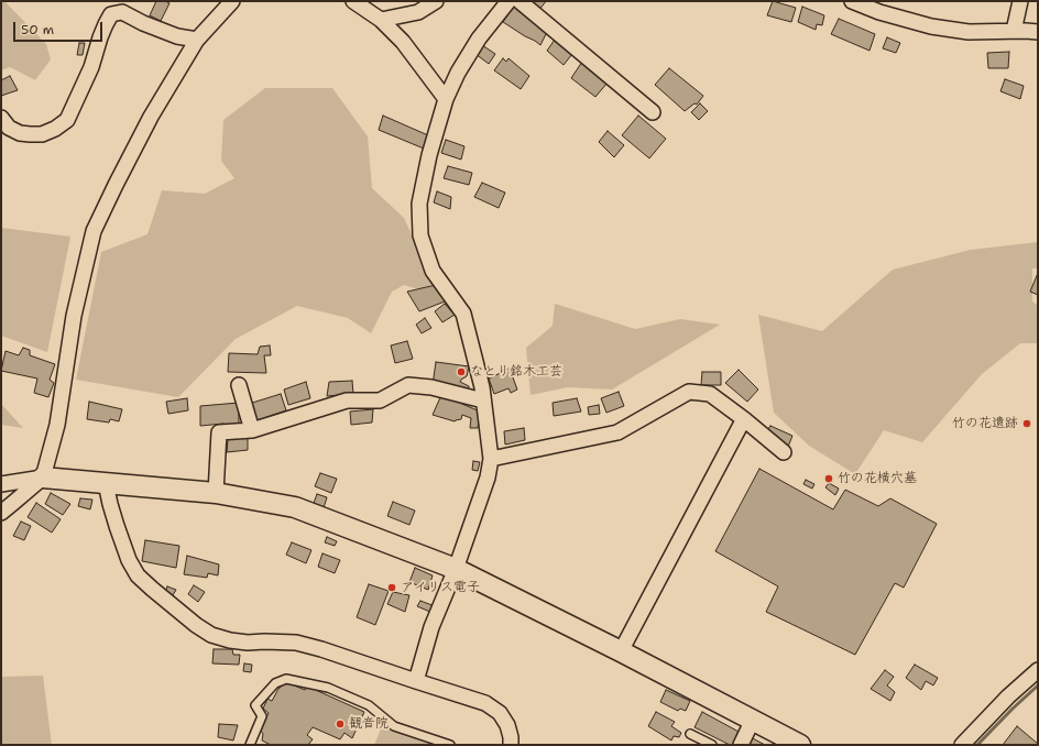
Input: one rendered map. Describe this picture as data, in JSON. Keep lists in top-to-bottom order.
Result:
{
  "places": [
    "なとり銘木工芸",
    "竹の花遺跡",
    "竹の花横穴墓",
    "アイリス電子",
    "観音院"
  ],
  "scale_bar": "50 m"
}
